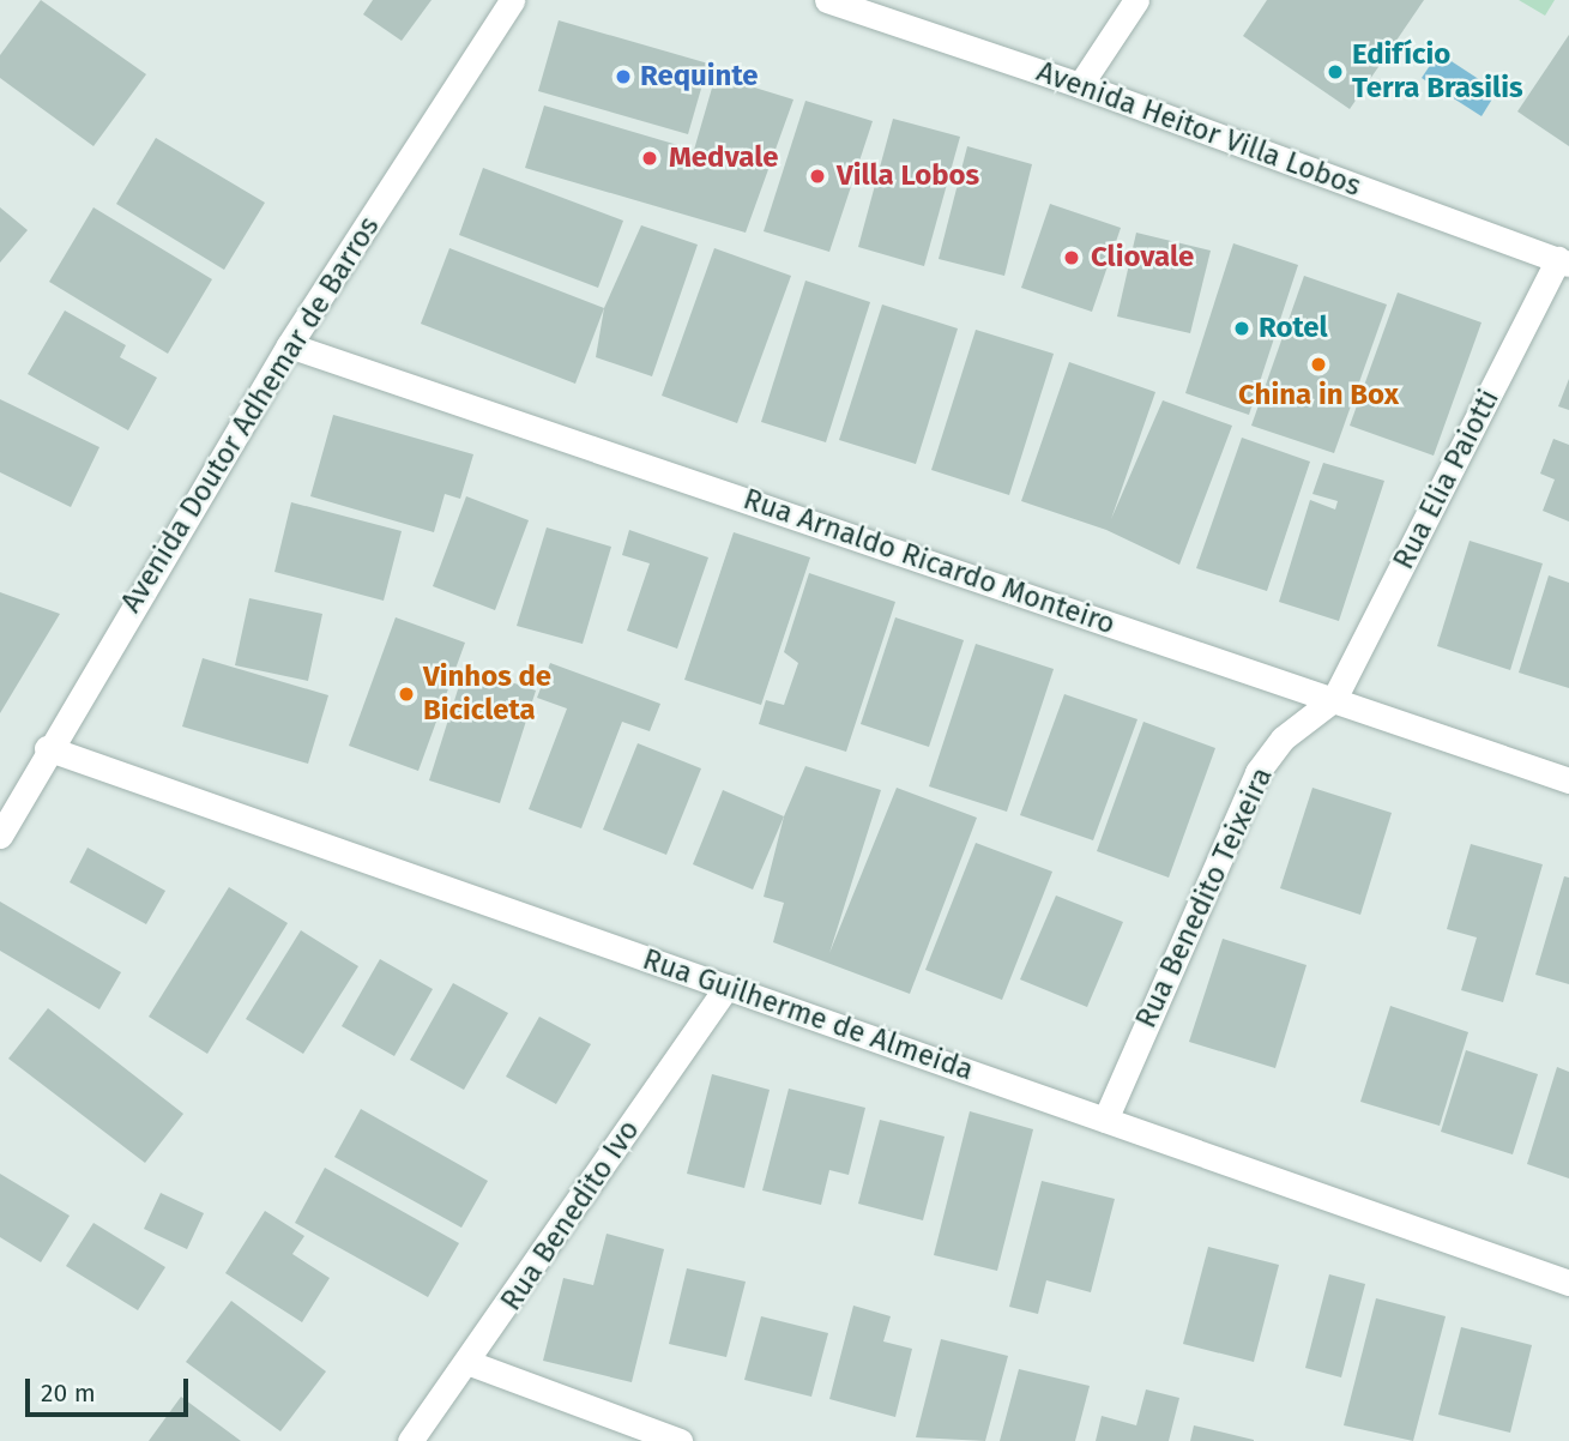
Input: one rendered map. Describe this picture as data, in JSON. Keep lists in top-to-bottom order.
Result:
{
  "streets": {
    "street": [
      "Avenida Heitor Villa Lobos",
      "Avenida Doutor Adhemar de Barros",
      "Rua Elia Paiotti",
      "Rua Arnaldo Ricardo Monteiro",
      "Rua Benedito Teixeira",
      "Rua Guilherme de Almeida",
      "Rua Benedito Ivo"
    ]
  },
  "crossings": [
    ["Avenida Heitor Villa Lobos", "Rua Elia Paiotti"],
    ["Avenida Doutor Adhemar de Barros", "Rua Arnaldo Ricardo Monteiro"],
    ["Avenida Doutor Adhemar de Barros", "Rua Guilherme de Almeida"],
    ["Rua Elia Paiotti", "Rua Arnaldo Ricardo Monteiro"],
    ["Rua Elia Paiotti", "Rua Benedito Teixeira"],
    ["Rua Arnaldo Ricardo Monteiro", "Rua Benedito Teixeira"],
    ["Rua Benedito Teixeira", "Rua Guilherme de Almeida"],
    ["Rua Guilherme de Almeida", "Rua Benedito Ivo"]
  ],
  "places": [
    "Edifício Terra Brasilis",
    "Requinte",
    "Medvale",
    "Villa Lobos",
    "Cliovale",
    "Rotel",
    "China in Box",
    "Vinhos de Bicicleta"
  ],
  "scale_bar": "20 m"
}
